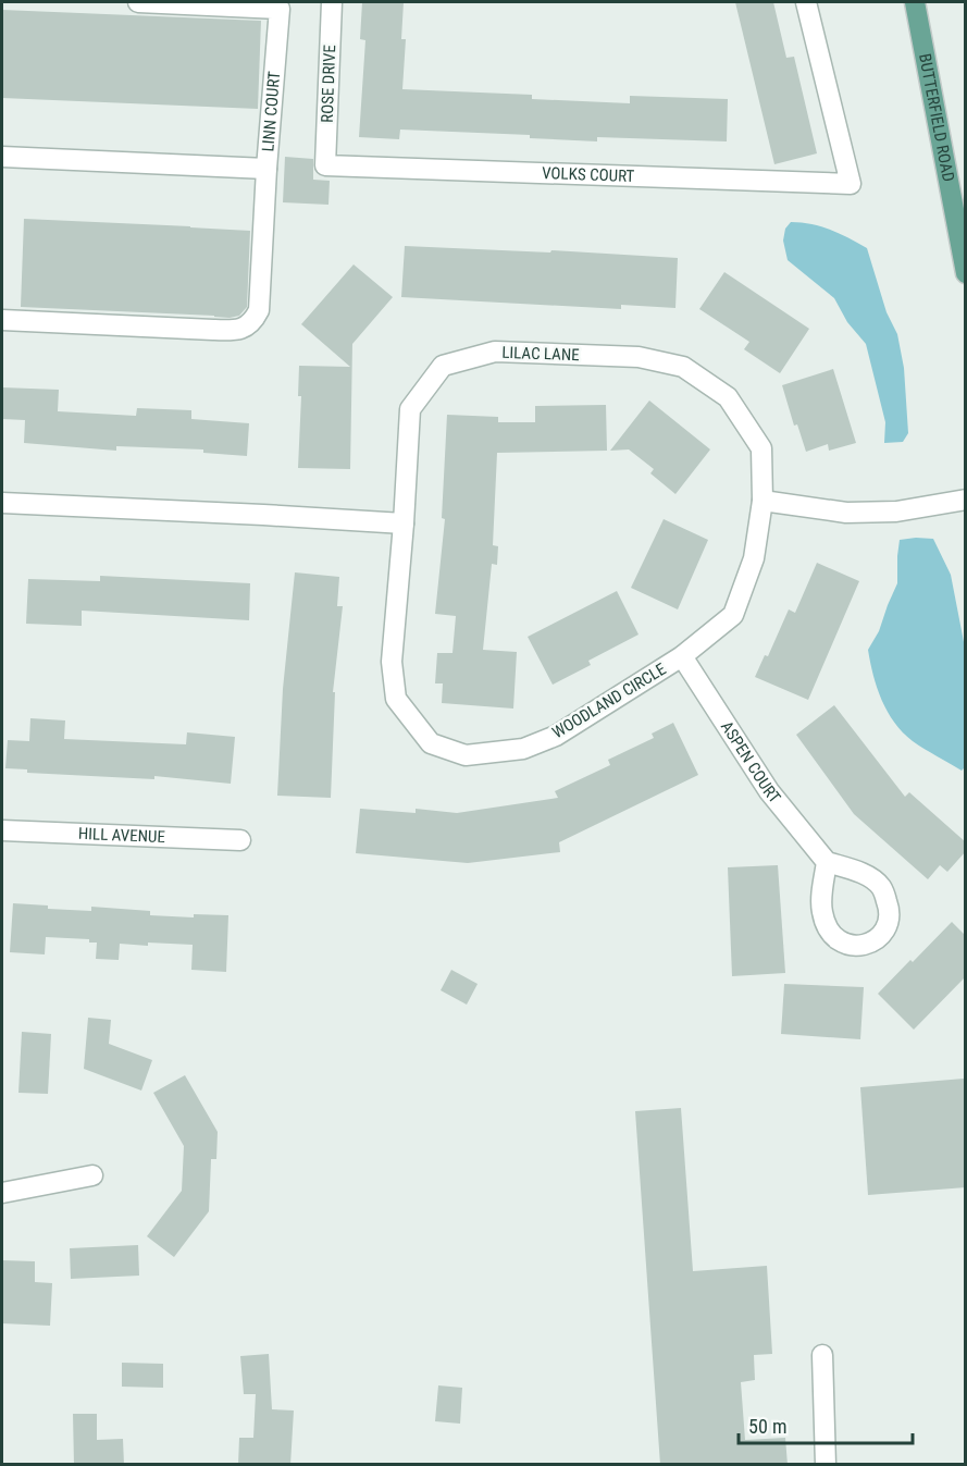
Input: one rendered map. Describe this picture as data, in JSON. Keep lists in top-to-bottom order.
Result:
{
  "streets": {
    "main road": ["BUTTERFIELD ROAD"],
    "street": [
      "ROSE DRIVE",
      "LINN COURT",
      "VOLKS COURT",
      "LILAC LANE",
      "WOODLAND CIRCLE",
      "ASPEN COURT",
      "HILL AVENUE"
    ]
  },
  "crossings": [
    ["ROSE DRIVE", "VOLKS COURT"],
    ["LILAC LANE", "WOODLAND CIRCLE"],
    ["WOODLAND CIRCLE", "ASPEN COURT"]
  ],
  "scale_bar": "50 m"
}
